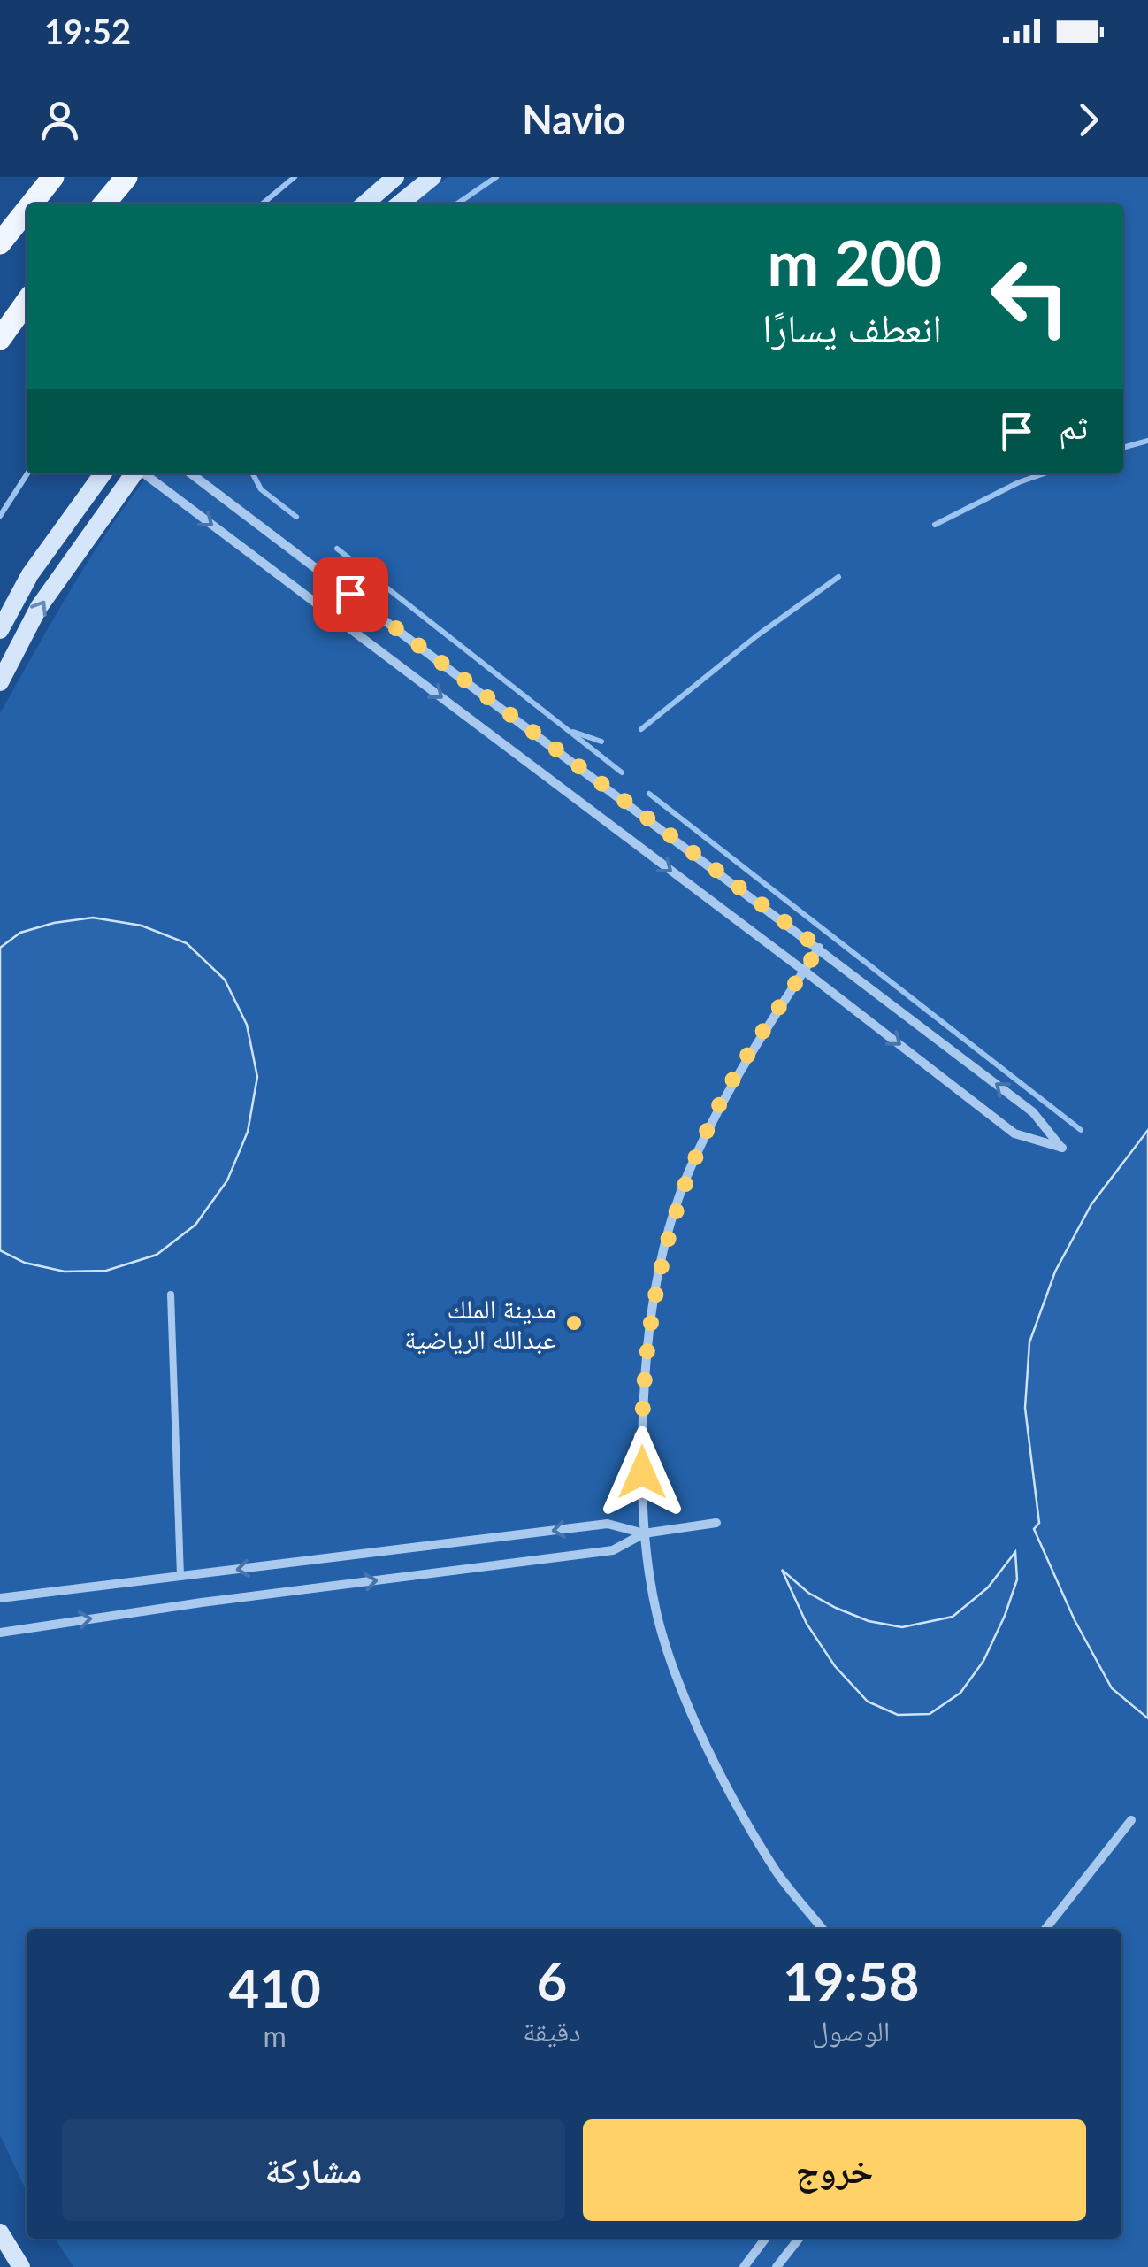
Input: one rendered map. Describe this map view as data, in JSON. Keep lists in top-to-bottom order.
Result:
{
  "places": ["مدينة الملك عبدالله الرياضية"],
  "page": {
    "status": "19:52",
    "header": "Navio",
    "turn": ["200 m", "انعطف يسارًا"],
    "then": "ثم",
    "eta": [
      "19:58",
      "الوصول",
      "6",
      "دقيقة",
      "410",
      "m"
    ],
    "buttons": ["خروج", "مشاركة"]
  }
}
